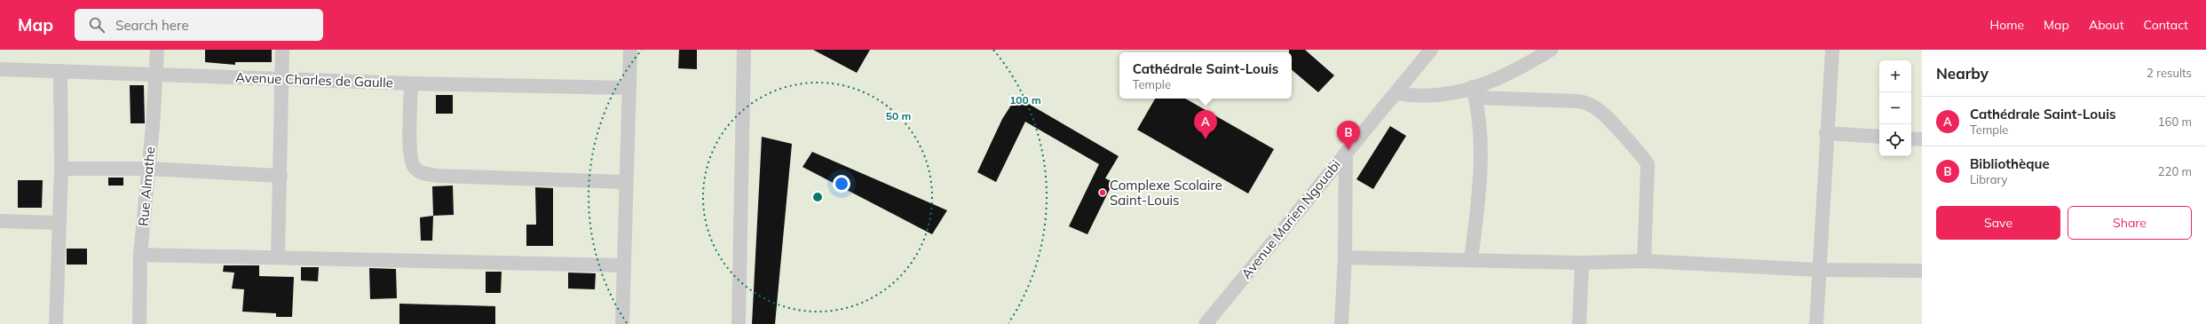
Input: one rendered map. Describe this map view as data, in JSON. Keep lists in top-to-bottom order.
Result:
{
  "streets": {
    "street": ["Avenue Charles de Gaulle", "Rue Almathe", "Avenue Marien Ngouabi"]
  },
  "crossings": [
    ["Avenue Charles de Gaulle", "Rue Almathe"]
  ],
  "places": ["Complexe Scolaire Saint-Louis"],
  "page": {
    "header": "Map",
    "search": "Search here",
    "nav": [
      "Home",
      "Map",
      "About",
      "Contact"
    ],
    "heading": ["Nearby", "2 results"],
    "popup": ["Cathédrale Saint-Louis", "Temple"],
    "map_buttons": ["+", "−"],
    "list": [
      {
        "mark": "A",
        "name": "Cathédrale Saint-Louis",
        "note": "Temple",
        "value": "160 m"
      },
      {
        "mark": "B",
        "name": "Bibliothèque",
        "note": "Library",
        "value": "220 m"
      }
    ],
    "pins": ["A", "B"],
    "buttons": ["Save", "Share"]
  },
  "rings": ["100 m", "50 m"]
}
